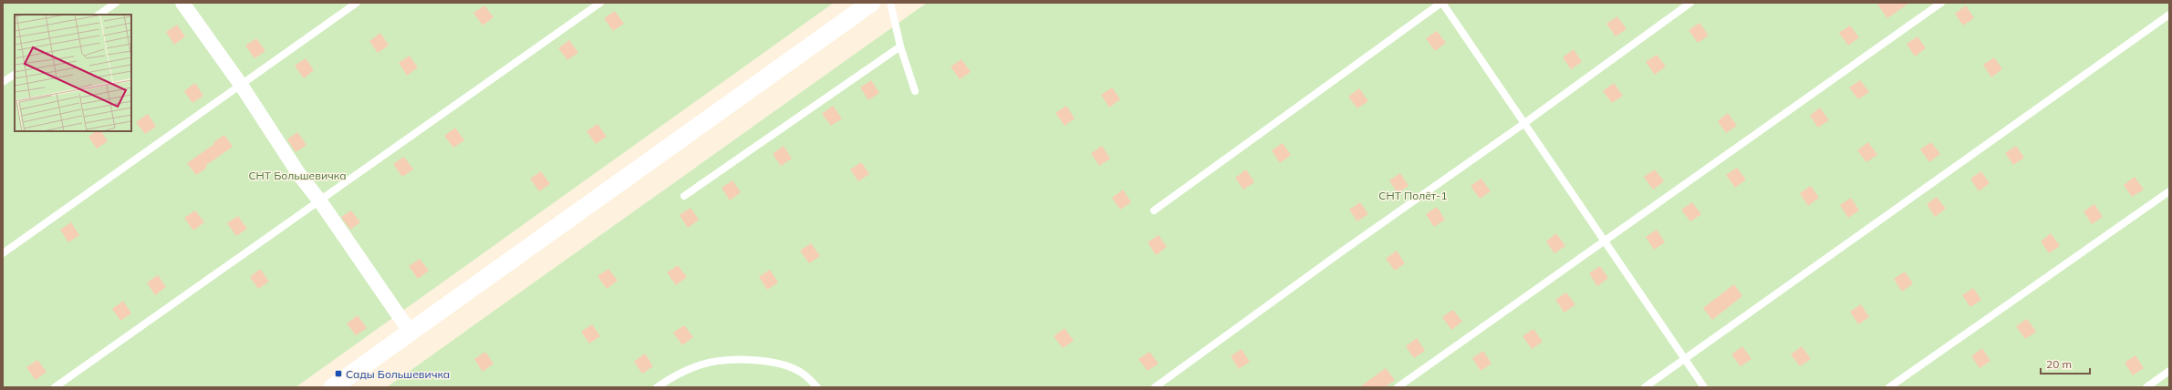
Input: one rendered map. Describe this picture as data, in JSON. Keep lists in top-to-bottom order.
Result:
{
  "parks": ["СНТ Большевичка", "СНТ Полёт-1"],
  "places": {
    "transit": ["Сады Большевичка"]
  },
  "scale_bar": "20 m"
}
